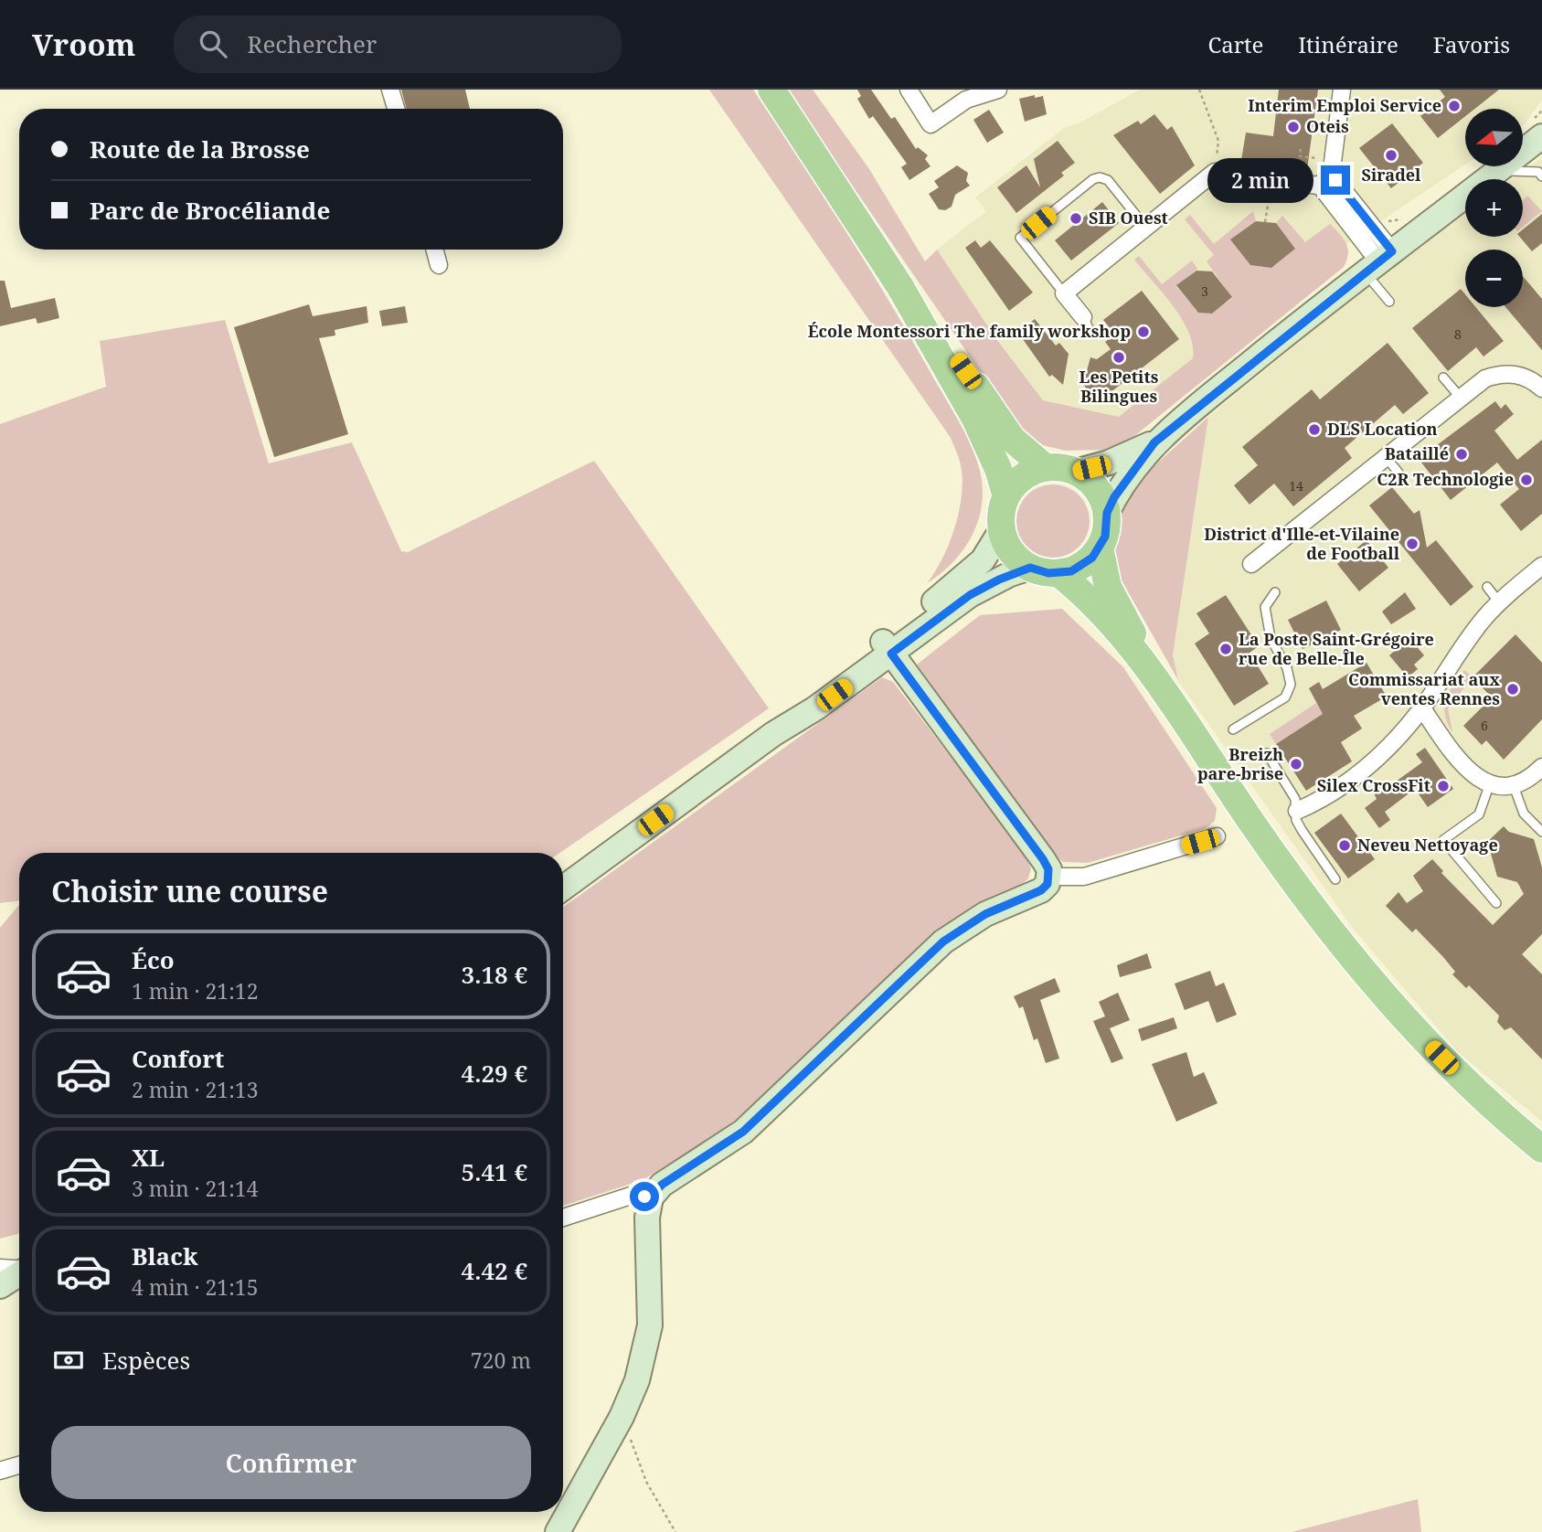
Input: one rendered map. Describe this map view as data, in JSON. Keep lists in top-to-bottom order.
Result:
{
  "places": [
    "Interim Emploi Service",
    "Oteis",
    "Siradel",
    "SIB Ouest",
    "École Montessori The family workshop",
    "Les Petits Bilingues",
    "DLS Location",
    "Bataillé",
    "C2R Technologie",
    "District d'Ille-et-Vilaine de Football",
    "La Poste Saint-Grégoire rue de Belle-Île",
    "Commissariat aux ventes Rennes",
    "Breizh pare-brise",
    "Silex CrossFit",
    "Neveu Nettoyage"
  ],
  "house_numbers": [
    "3",
    "8",
    "14",
    "6"
  ],
  "north": "left",
  "page": {
    "header": "Vroom",
    "search": "Rechercher",
    "nav": ["Carte", "Itinéraire", "Favoris"],
    "map_buttons": ["+", "−"],
    "banner": ["Route de la Brosse", "Parc de Brocéliande"],
    "bubble": "2 min",
    "heading": "Choisir une course",
    "list": [
      {
        "name": "Éco",
        "note": "1 min · 21:12",
        "value": "3.18 €"
      },
      {
        "name": "Confort",
        "note": "2 min · 21:13",
        "value": "4.29 €"
      },
      {
        "name": "XL",
        "note": "3 min · 21:14",
        "value": "5.41 €"
      },
      {
        "name": "Black",
        "note": "4 min · 21:15",
        "value": "4.42 €"
      }
    ],
    "pay": ["Espèces", "720 m"],
    "buttons": "Confirmer"
  }
}
